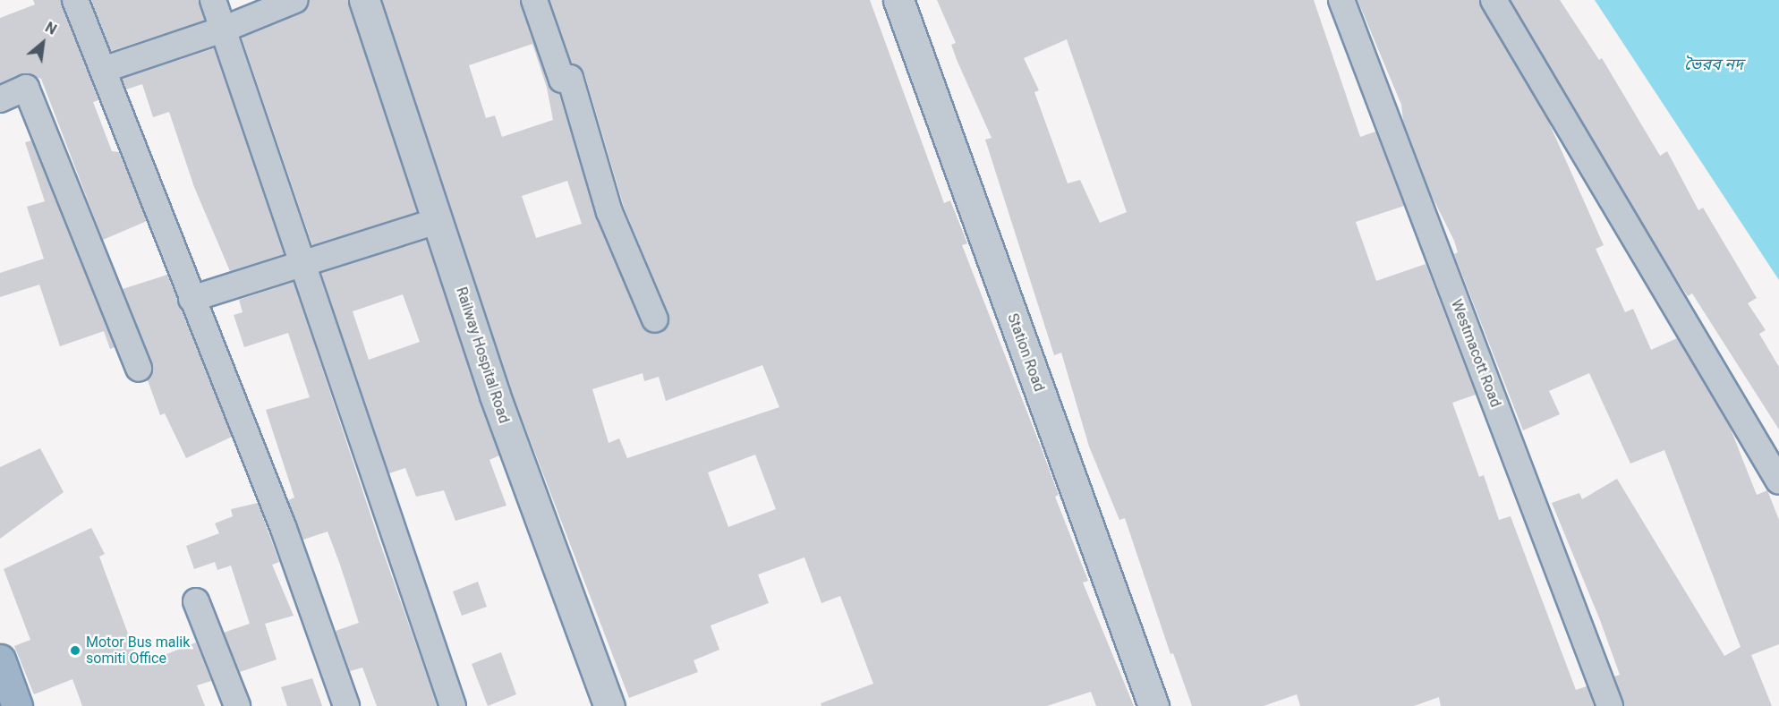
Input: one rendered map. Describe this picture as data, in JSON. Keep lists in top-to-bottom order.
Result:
{
  "streets": {
    "street": ["Station Road", "Westmacott Road", "Railway Hospital Road"]
  },
  "water": ["ভৈরব নদ"],
  "places": ["Motor Bus malik somiti Office"],
  "north": "top right"
}
